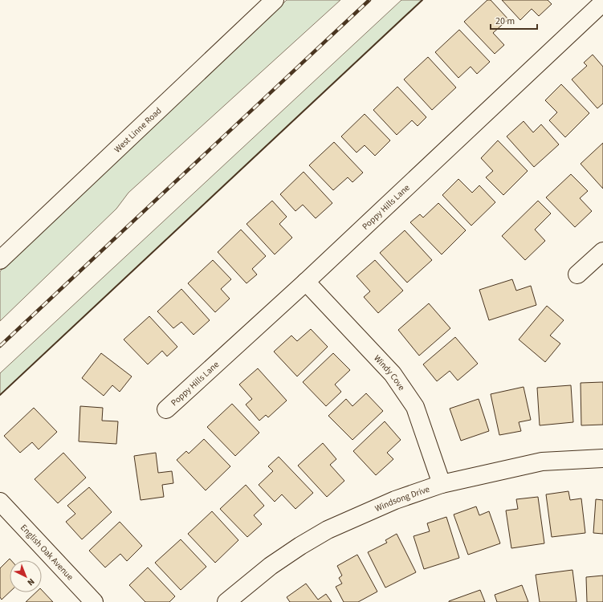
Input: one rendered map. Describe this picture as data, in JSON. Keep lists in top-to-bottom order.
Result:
{
  "streets": {
    "street": [
      "West Linne Road",
      "Poppy Hills Lane",
      "Windy Cove",
      "Windsong Drive",
      "English Oak Avenue"
    ]
  },
  "crossings": [
    ["Poppy Hills Lane", "Windy Cove"],
    ["Windy Cove", "Windsong Drive"]
  ],
  "scale_bar": "20 m",
  "north": "bottom right"
}
